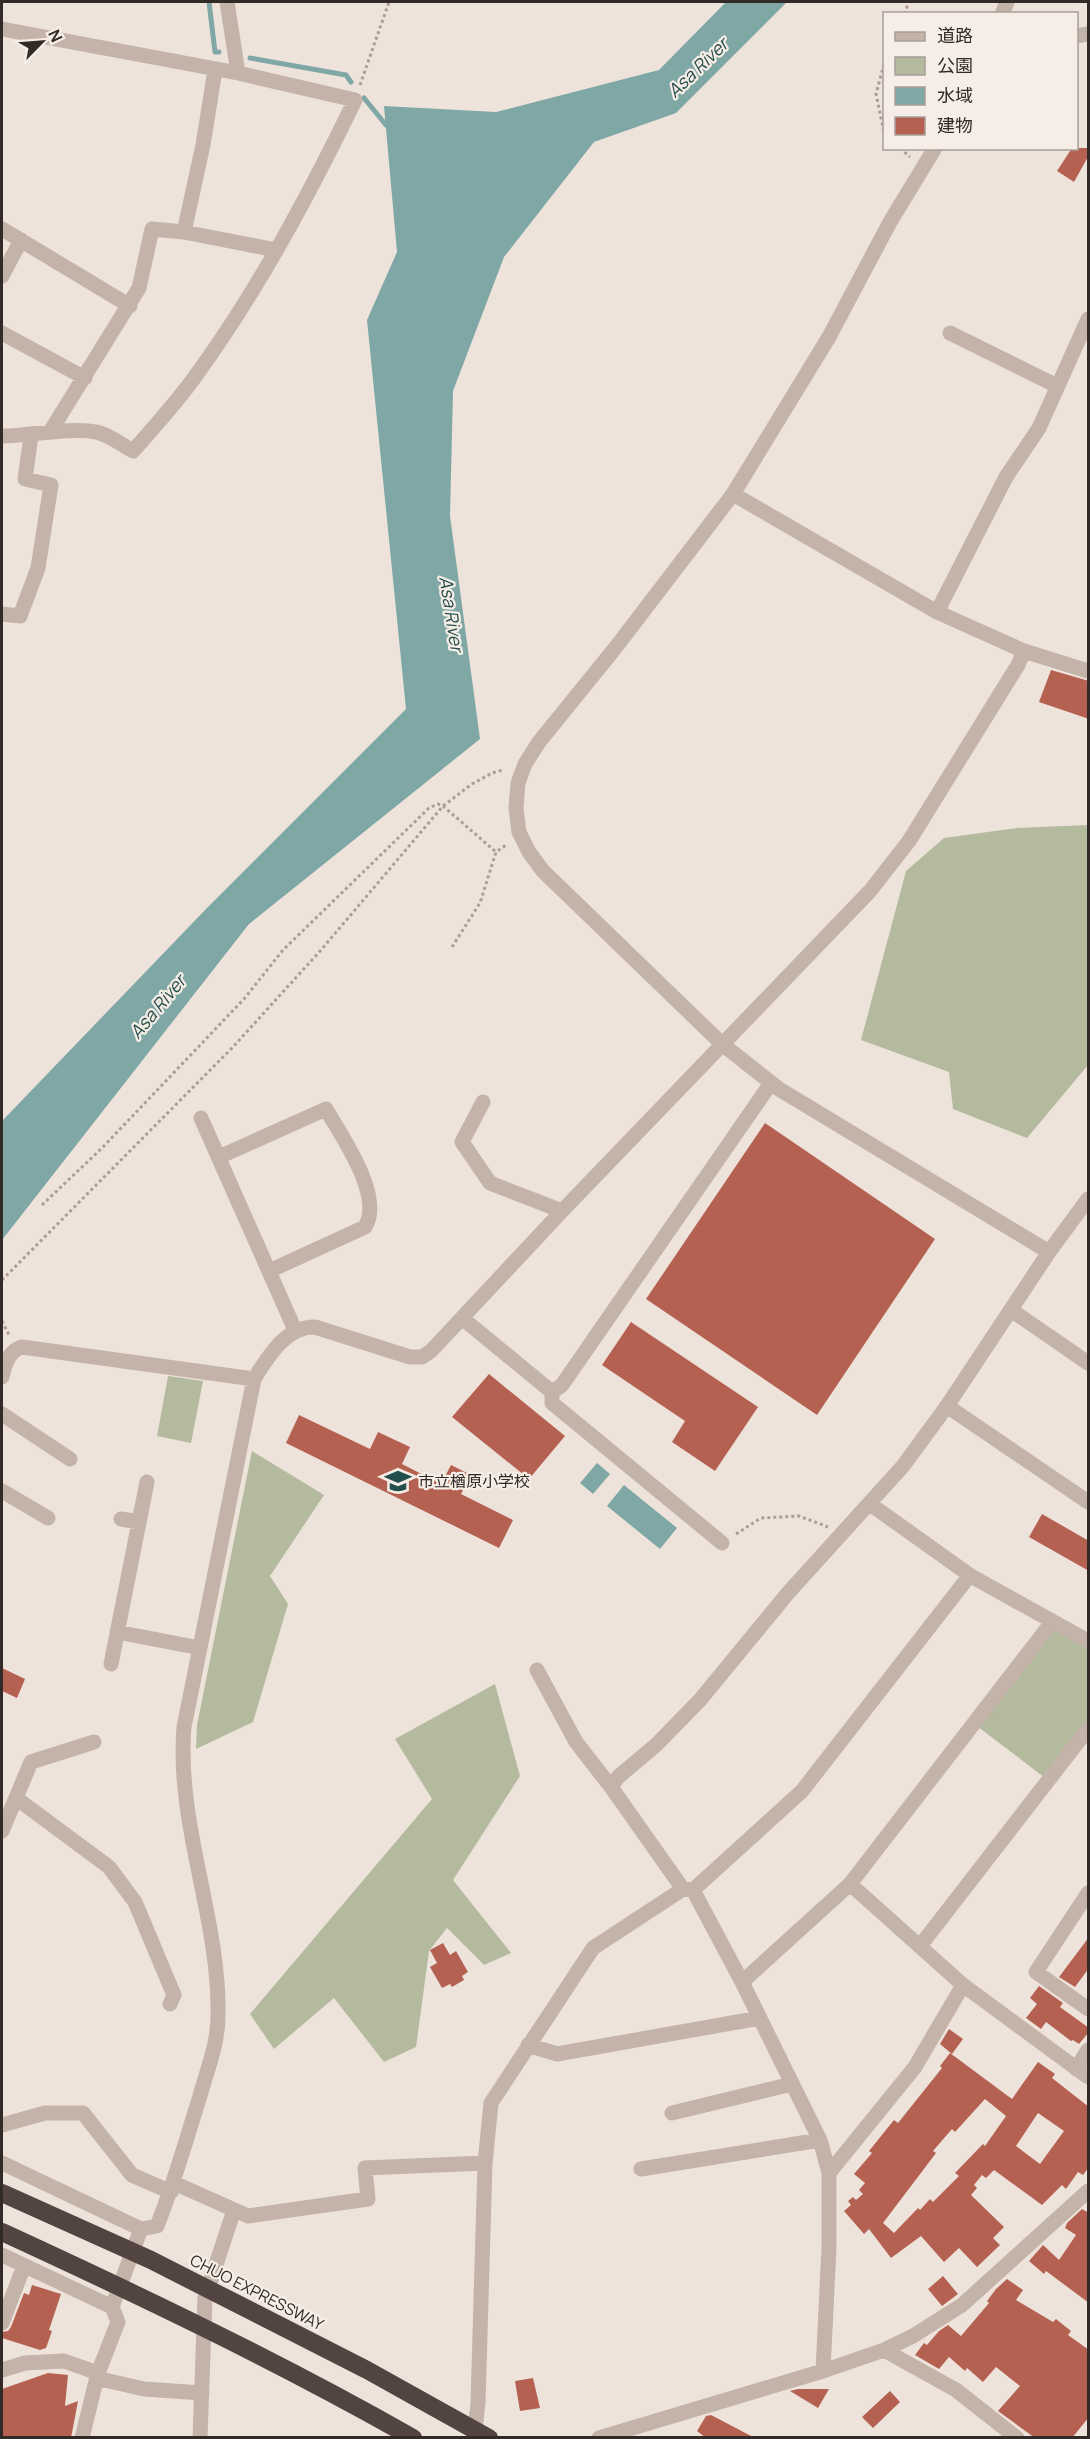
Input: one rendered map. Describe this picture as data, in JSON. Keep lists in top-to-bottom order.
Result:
{
  "streets": {
    "highway": ["CHUO EXPRESSWAY"]
  },
  "water": ["Asa River"],
  "places": {
    "school or university": ["市立楢原小学校"]
  },
  "legend": [
    "道路",
    "公園",
    "水域",
    "建物"
  ],
  "north": "top right"
}
